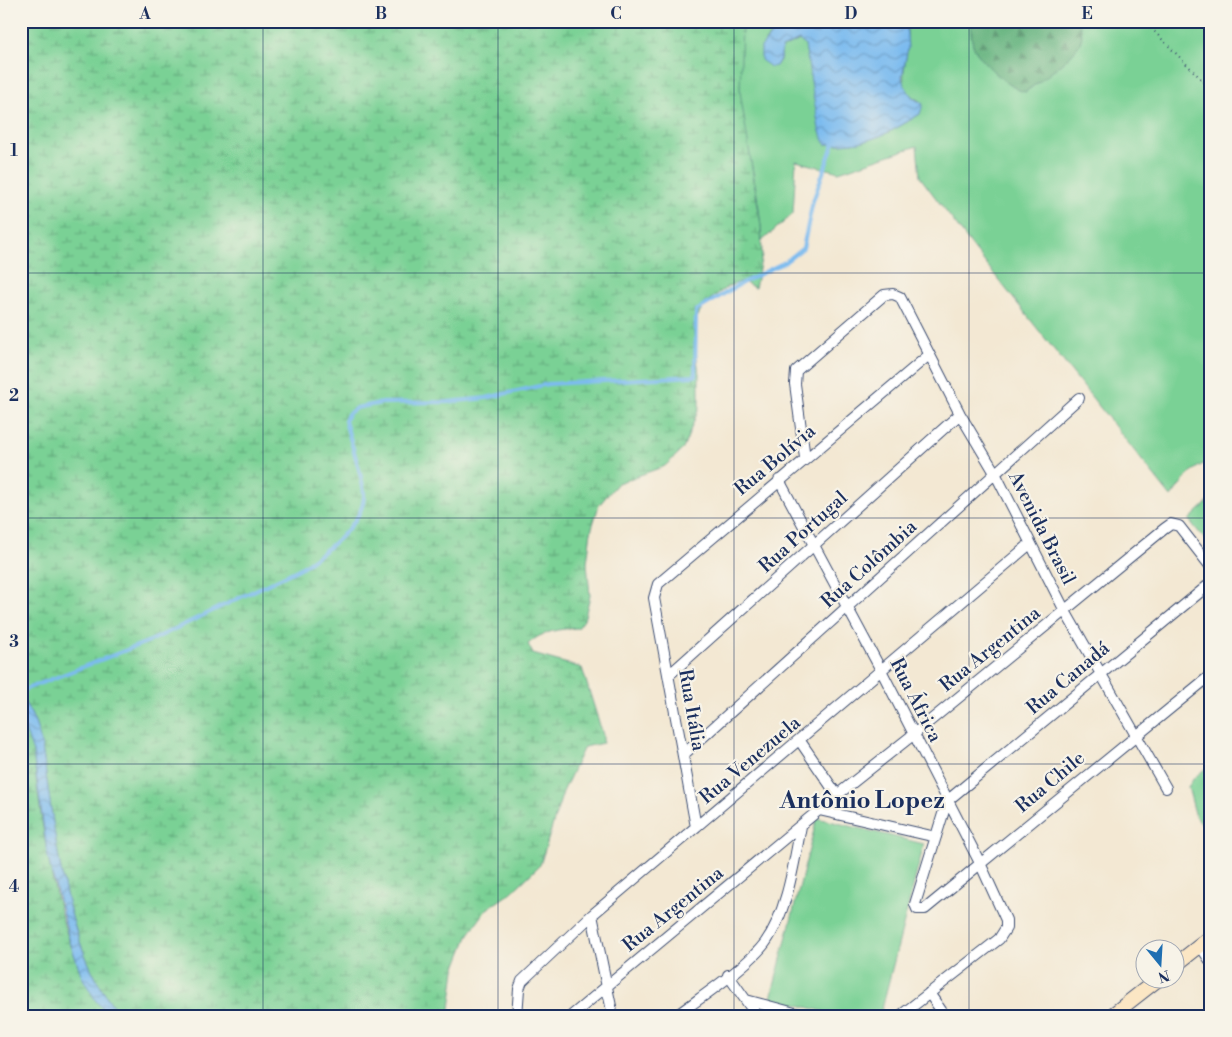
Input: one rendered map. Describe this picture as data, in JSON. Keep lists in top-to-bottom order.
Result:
{
  "streets": {
    "street": [
      "Rua Bolívia",
      "Avenida Brasil",
      "Rua Portugal",
      "Rua Colômbia",
      "Rua Argentina",
      "Rua Canadá",
      "Rua África",
      "Rua Itália",
      "Rua Venezuela",
      "Rua Chile"
    ]
  },
  "crossings": [
    ["Rua Bolívia", "Avenida Brasil"],
    ["Rua Bolívia", "Rua África"],
    ["Rua Bolívia", "Rua Itália"],
    ["Avenida Brasil", "Rua Portugal"],
    ["Avenida Brasil", "Rua Colômbia"],
    ["Avenida Brasil", "Rua Argentina"],
    ["Avenida Brasil", "Rua Canadá"],
    ["Avenida Brasil", "Rua Venezuela"],
    ["Avenida Brasil", "Rua Chile"],
    ["Rua Portugal", "Rua África"],
    ["Rua Portugal", "Rua Itália"],
    ["Rua Colômbia", "Rua África"],
    ["Rua Colômbia", "Rua Itália"],
    ["Rua Argentina", "Rua África"],
    ["Rua Canadá", "Rua África"],
    ["Rua África", "Rua Venezuela"],
    ["Rua África", "Rua Chile"],
    ["Rua Itália", "Rua Venezuela"]
  ],
  "districts": ["Antônio Lopez"],
  "north": "bottom",
  "grid": {
    "columns": [
      "A",
      "B",
      "C",
      "D",
      "E"
    ],
    "rows": [
      "1",
      "2",
      "3",
      "4"
    ]
  }
}
